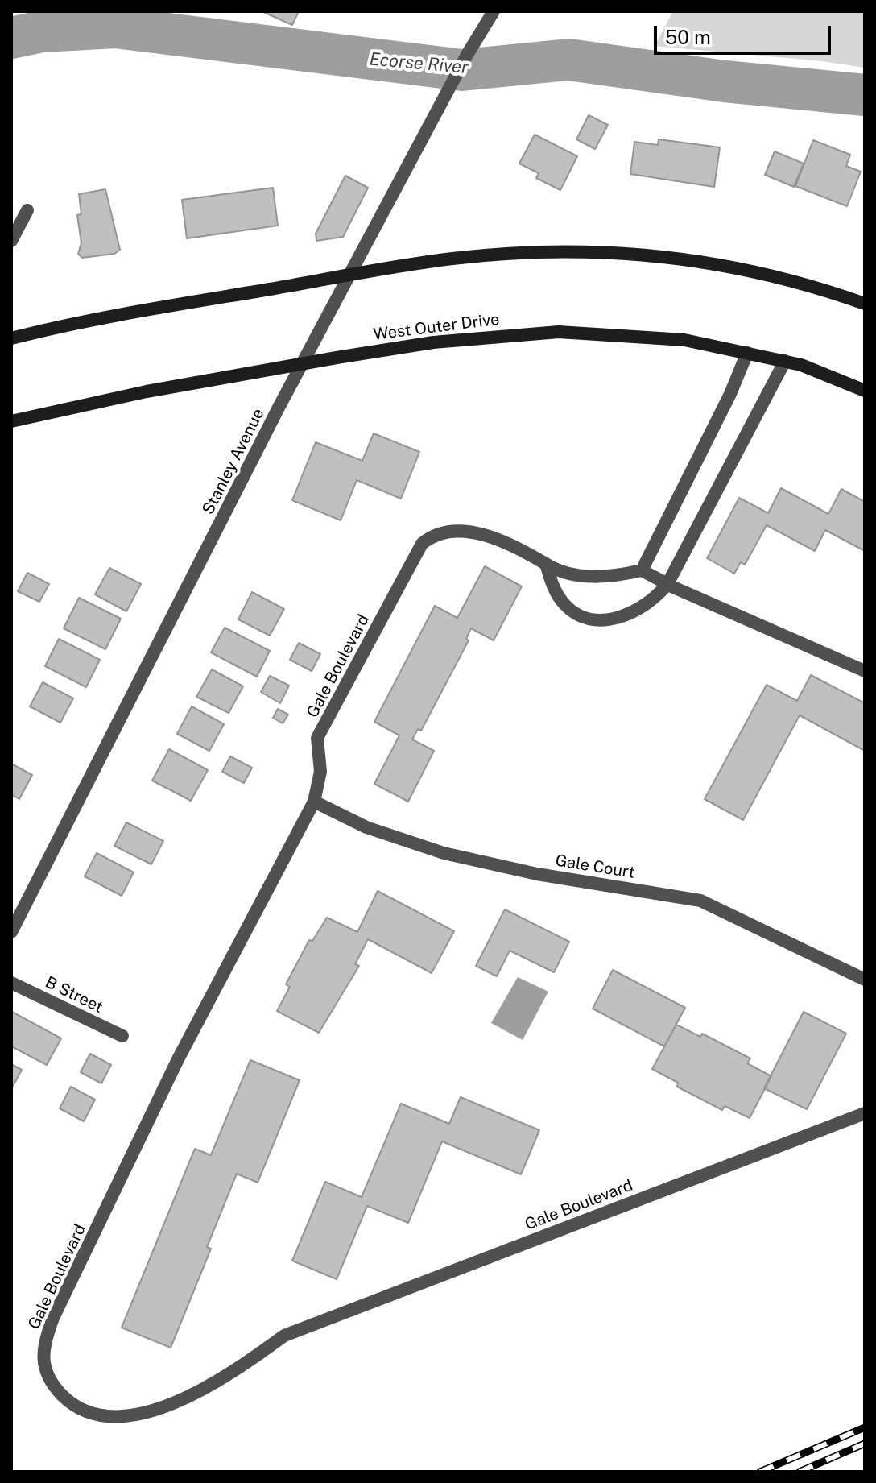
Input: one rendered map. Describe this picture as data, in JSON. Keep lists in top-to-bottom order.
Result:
{
  "streets": {
    "main road": ["West Outer Drive"],
    "street": [
      "Stanley Avenue",
      "Gale Boulevard",
      "Gale Court",
      "B Street"
    ]
  },
  "crossings": [
    ["West Outer Drive", "Stanley Avenue"],
    ["Gale Boulevard", "Gale Court"]
  ],
  "water": ["Ecorse River"],
  "scale_bar": "50 m"
}
